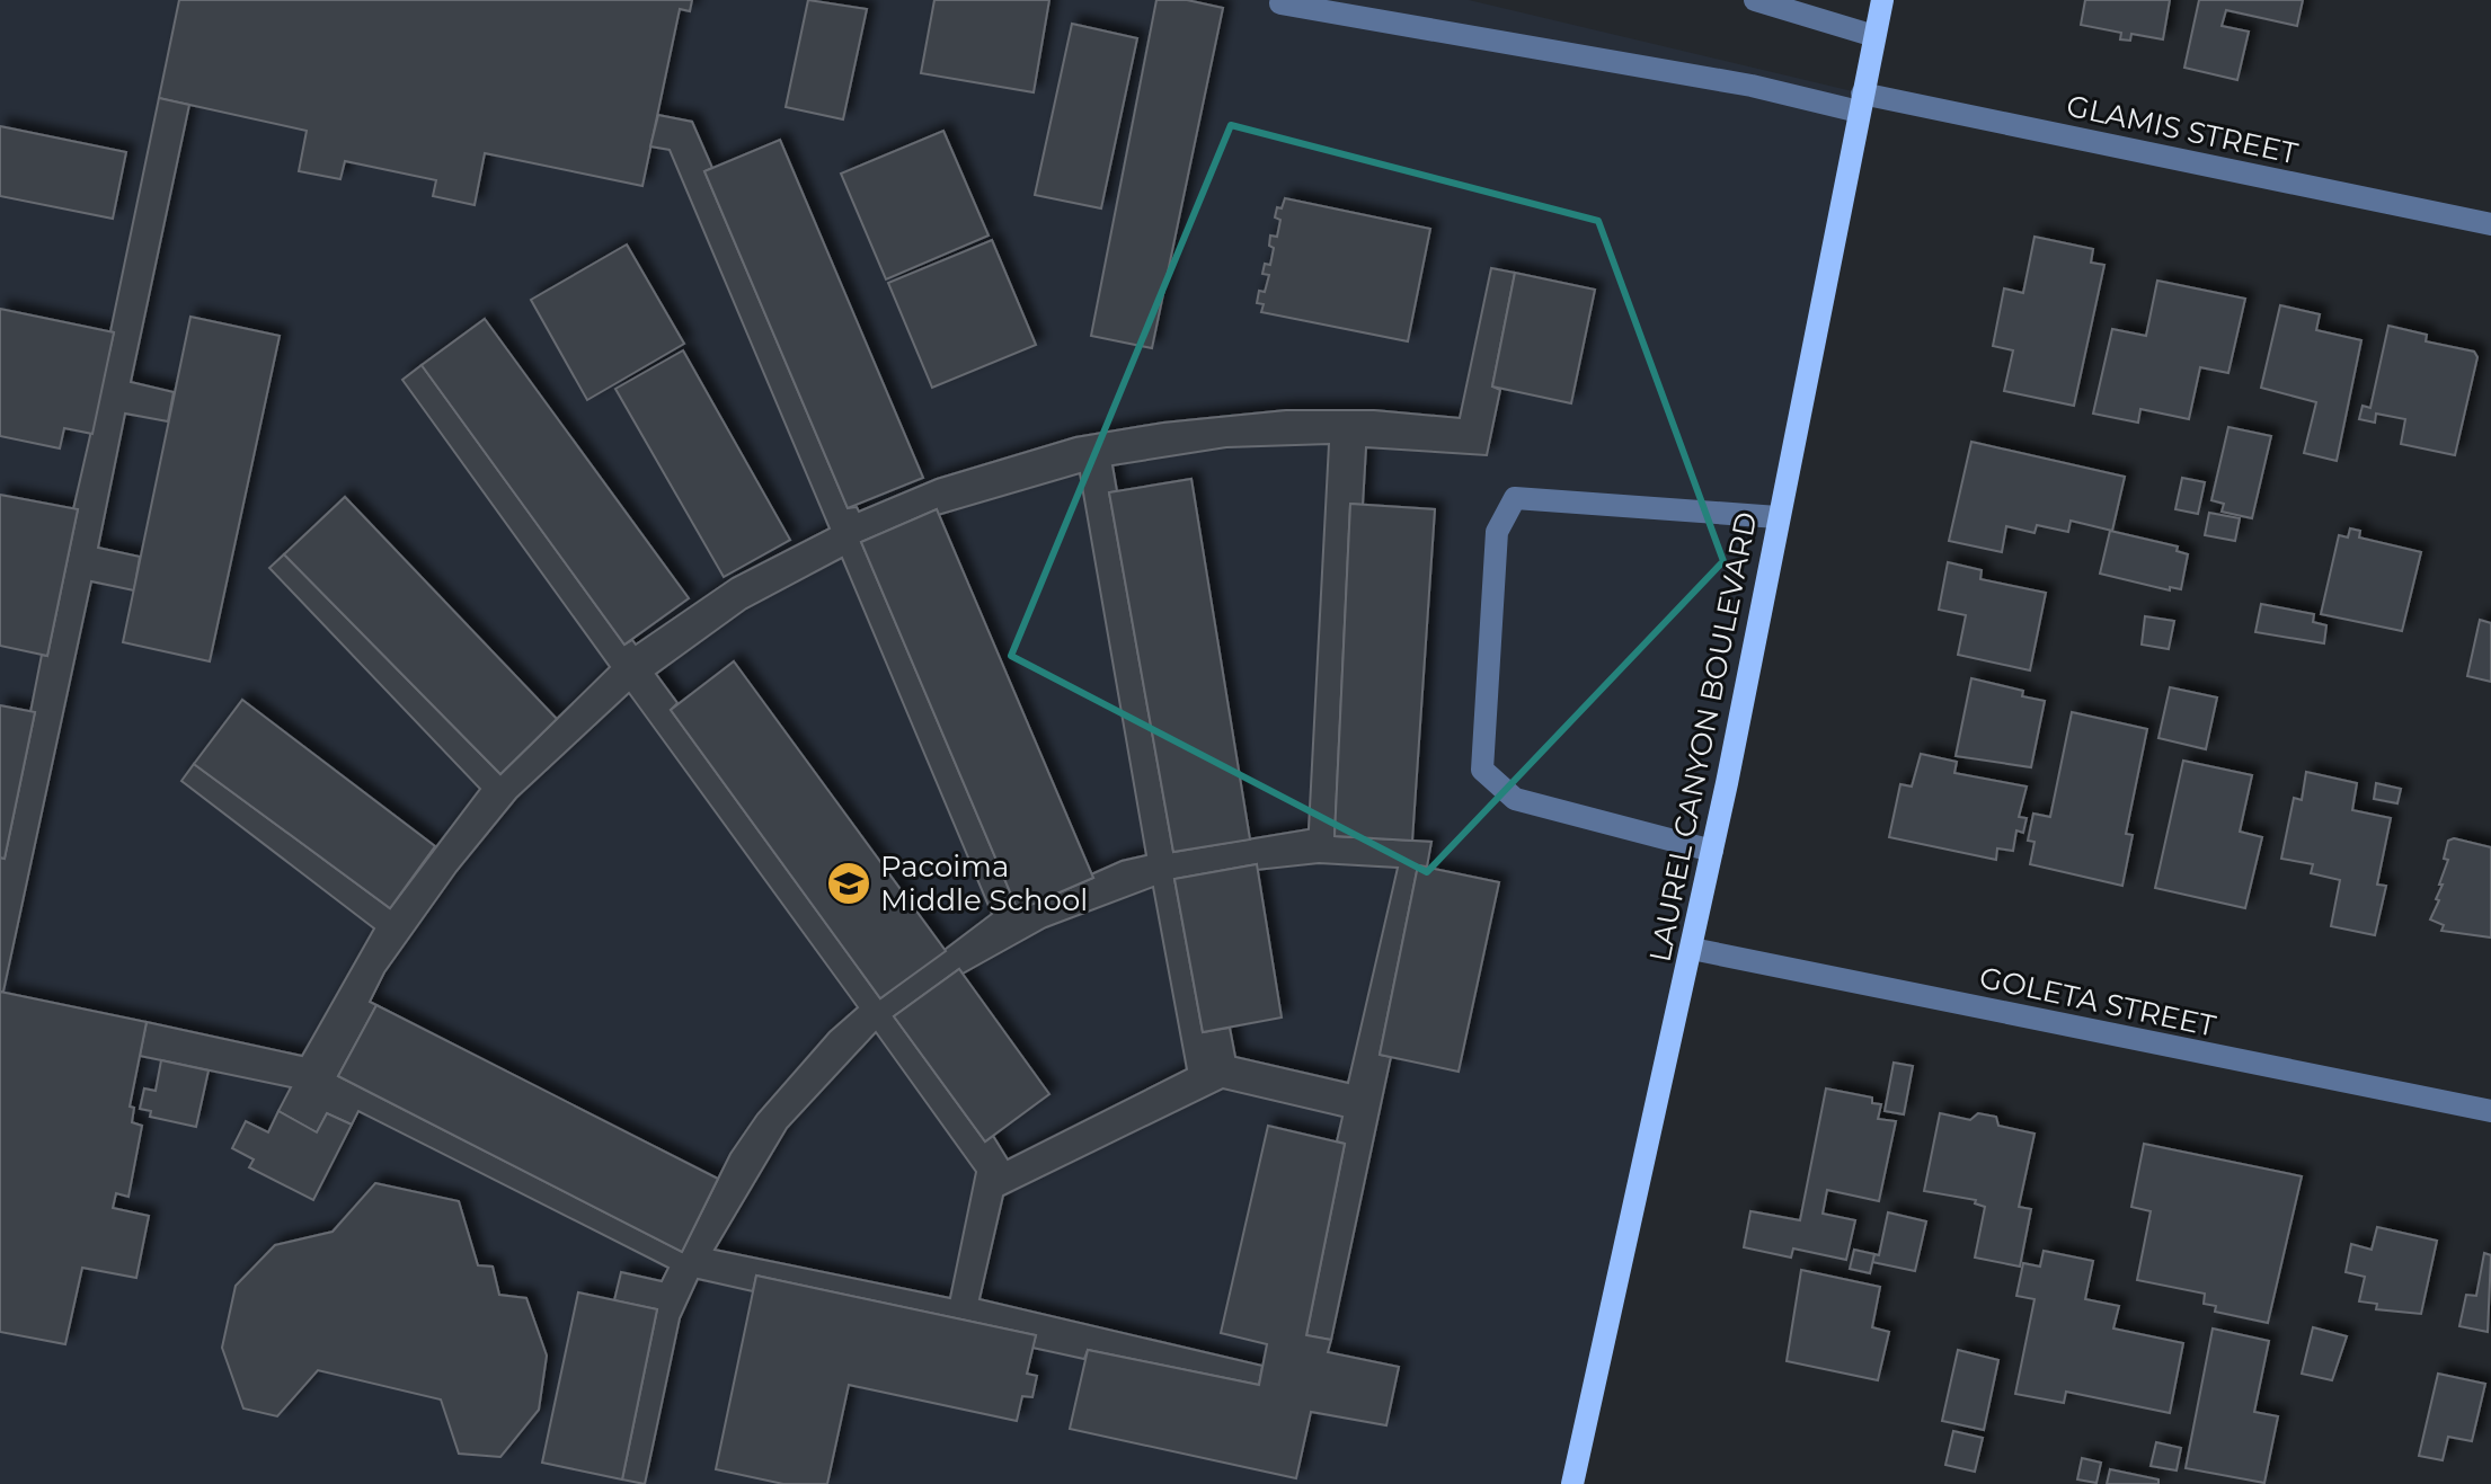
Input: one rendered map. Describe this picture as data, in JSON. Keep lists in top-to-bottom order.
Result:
{
  "streets": {
    "main road": ["LAUREL CANYON BOULEVARD"],
    "street": ["GLAMIS STREET", "GOLETA STREET"]
  },
  "crossings": [
    ["GLAMIS STREET", "LAUREL CANYON BOULEVARD"],
    ["LAUREL CANYON BOULEVARD", "GOLETA STREET"]
  ],
  "places": {
    "school or university": ["Pacoima Middle School"]
  }
}
